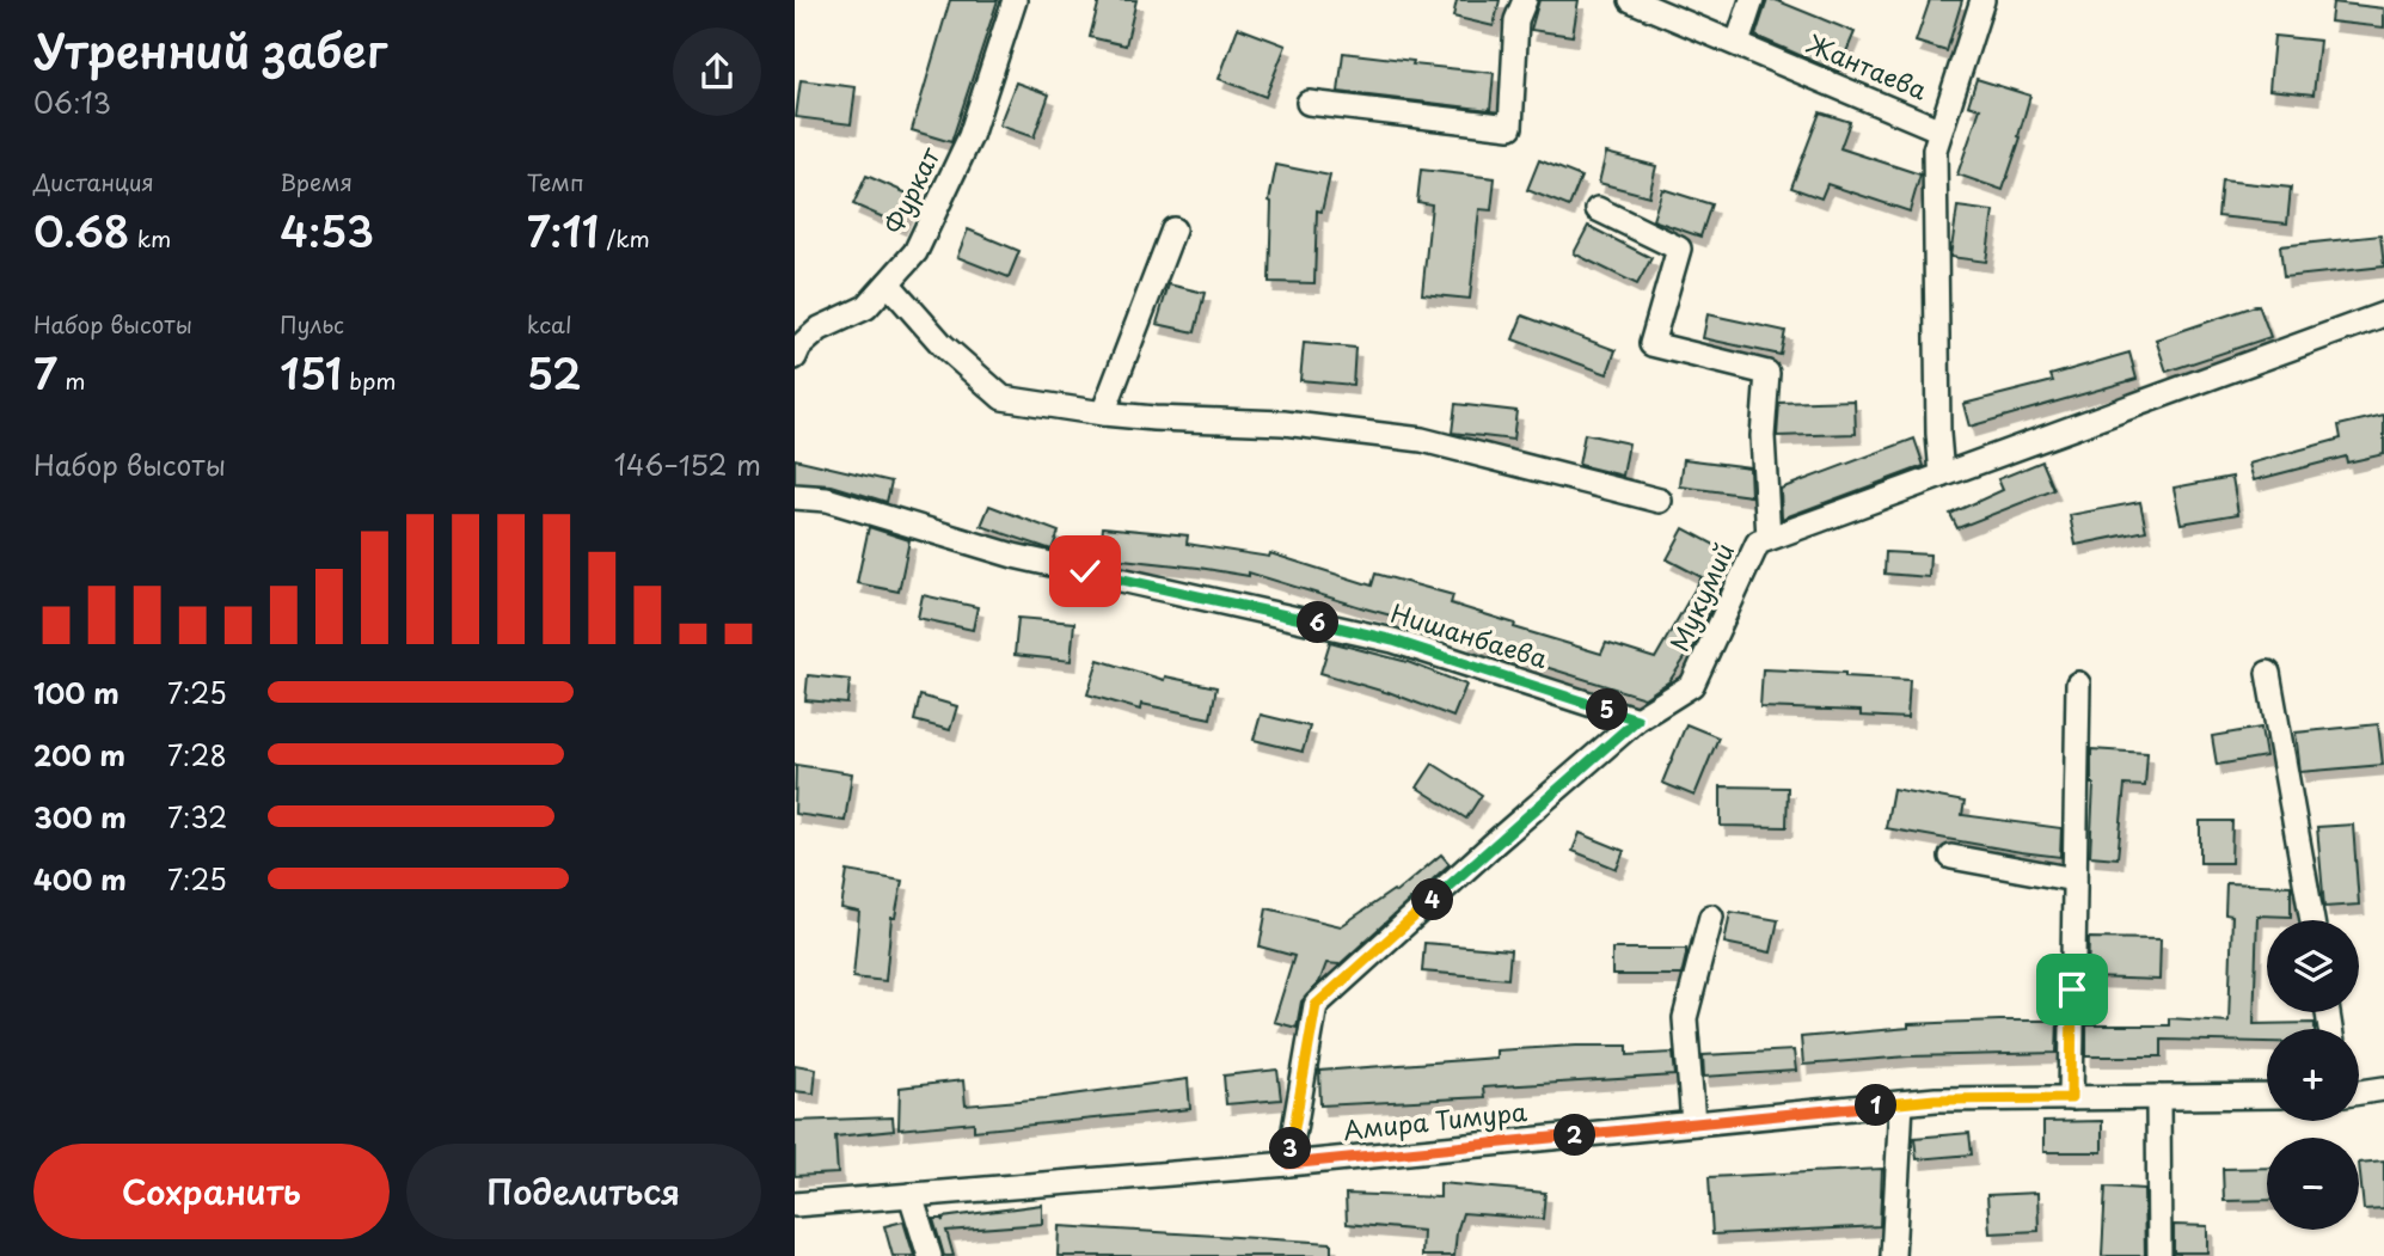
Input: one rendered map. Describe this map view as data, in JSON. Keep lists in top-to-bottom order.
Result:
{
  "streets": {
    "street": [
      "Жантаева",
      "Фуркат",
      "Мукумий",
      "Нишанбаева",
      "Амира Тимура"
    ]
  },
  "crossings": [
    ["Мукумий", "Нишанбаева"],
    ["Мукумий", "Амира Тимура"]
  ],
  "page": {
    "heading": ["Утренний забег", "06:13"],
    "stats": [
      ["Дистанция", "0.68 km"],
      ["Время", "4:53"],
      ["Темп", "7:11 /km"],
      ["Набор высоты", "7 m"],
      ["Пульс", "151 bpm"],
      ["kcal", "52"]
    ],
    "chart": ["Набор высоты", "146–152 m"],
    "pins": [
      "6",
      "5",
      "4",
      "1",
      "2",
      "3"
    ],
    "list": [
      {
        "name": "100 m",
        "note": "7:25"
      },
      {
        "name": "200 m",
        "note": "7:28"
      },
      {
        "name": "300 m",
        "note": "7:32"
      },
      {
        "name": "400 m",
        "note": "7:25"
      }
    ],
    "map_buttons": ["+", "−"],
    "buttons": ["Сохранить", "Поделиться"]
  }
}
